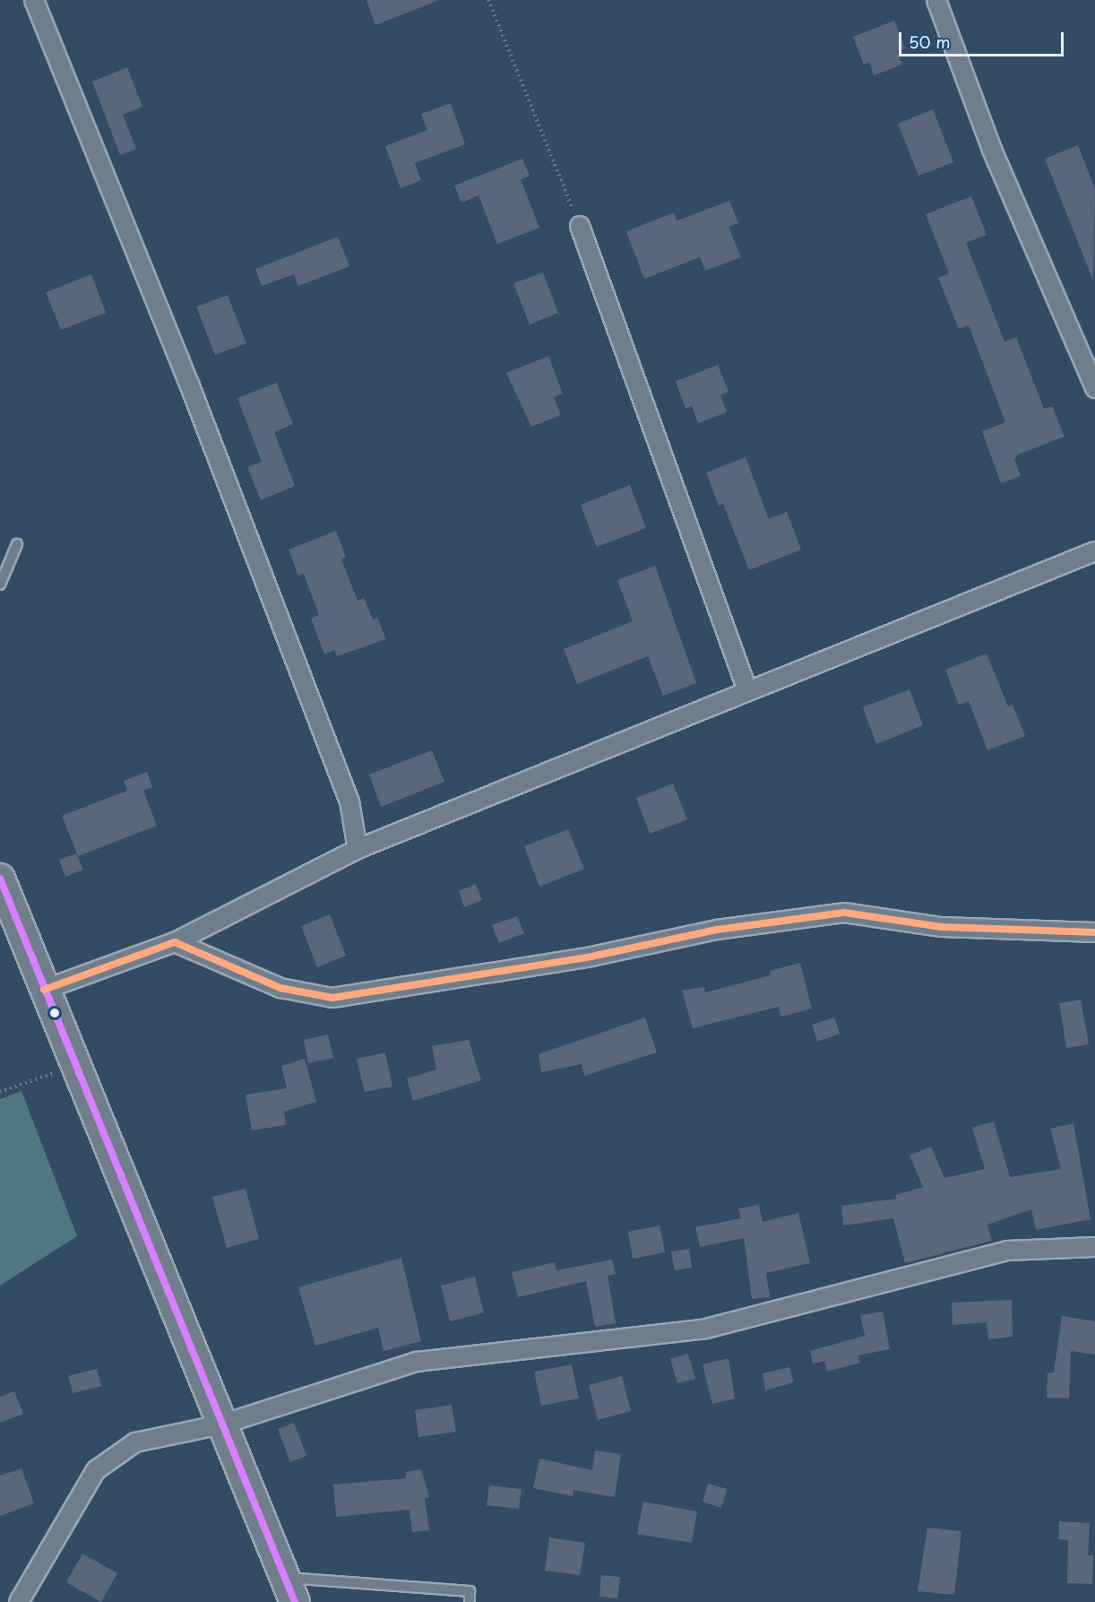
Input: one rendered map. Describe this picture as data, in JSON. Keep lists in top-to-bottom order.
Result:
{
  "scale_bar": "50 m"
}
